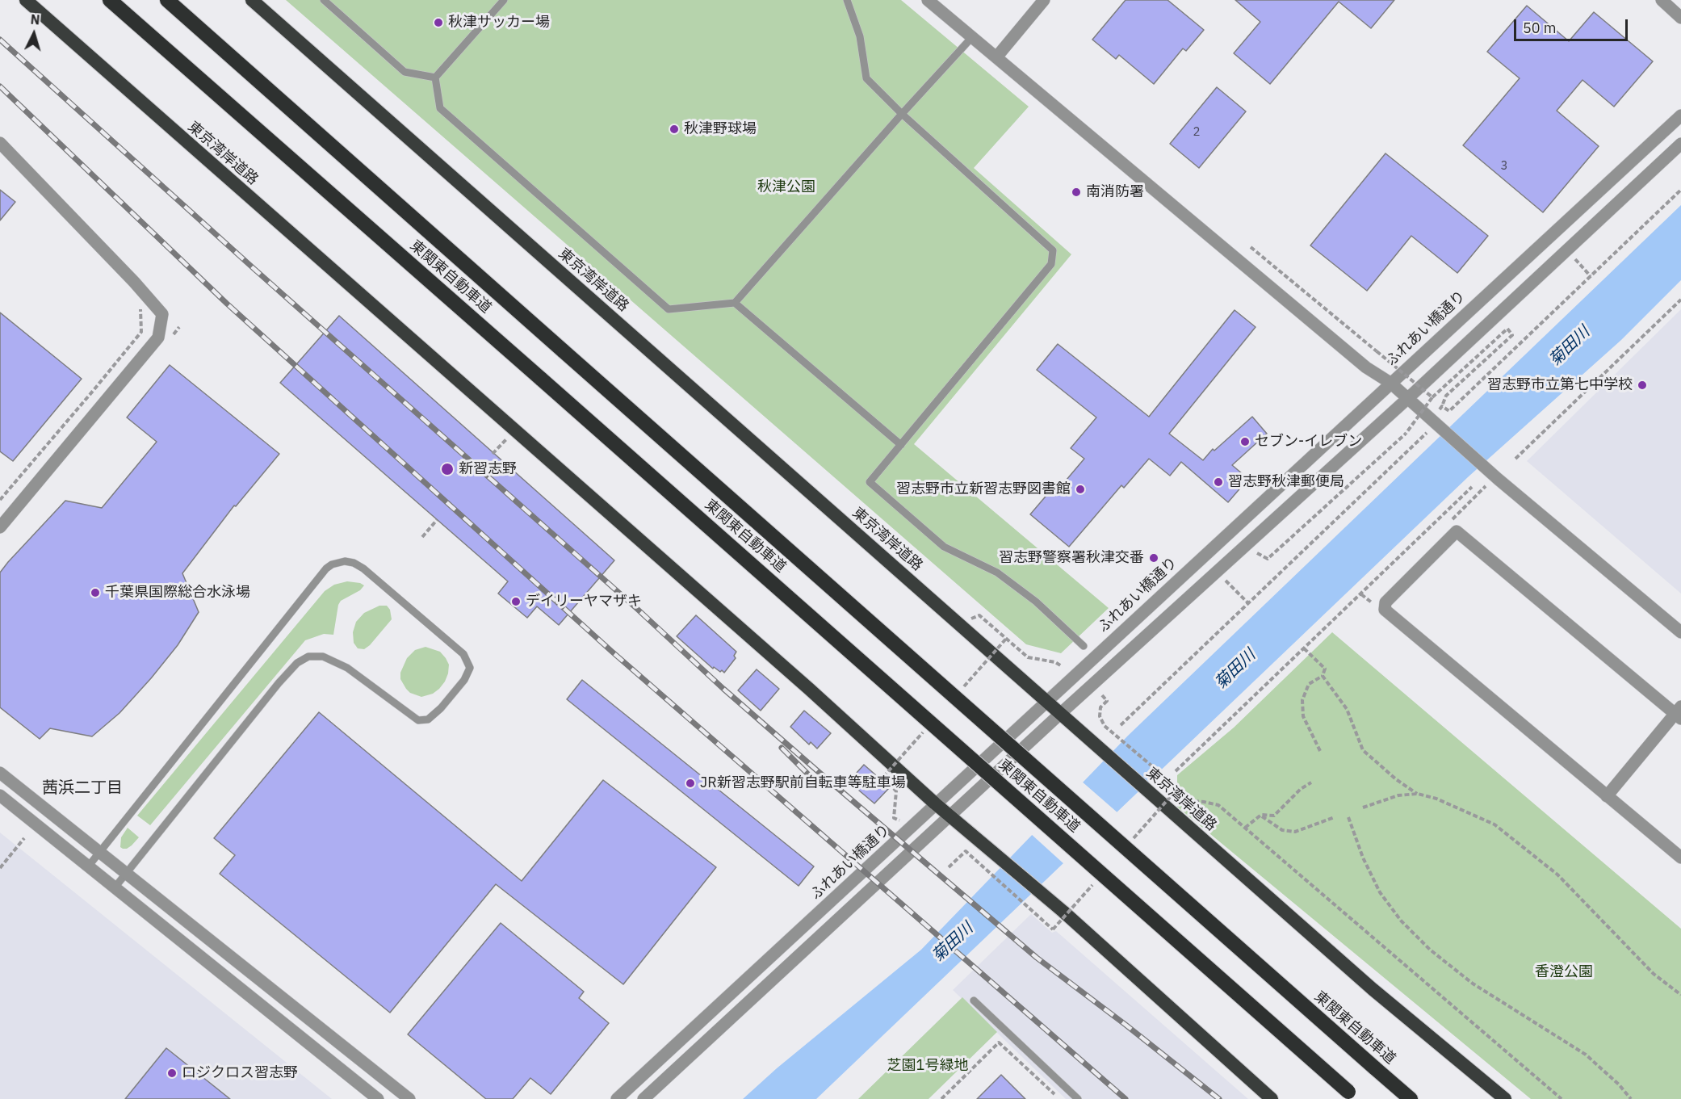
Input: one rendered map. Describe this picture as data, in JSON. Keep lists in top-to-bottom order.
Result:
{
  "streets": {
    "highway": ["東京湾岸道路", "東関東自動車道"],
    "street": ["ふれあい橋通り"]
  },
  "crossings": [
    ["東京湾岸道路", "ふれあい橋通り"]
  ],
  "districts": ["茜浜二丁目"],
  "water": ["菊田川"],
  "parks": ["秋津公園", "香澄公園", "芝園1号緑地"],
  "places": [
    "秋津サッカー場",
    "秋津野球場",
    "南消防署",
    "習志野市立第七中学校",
    "セブン-イレブン",
    "新習志野",
    "習志野秋津郵便局",
    "習志野市立新習志野図書館",
    "習志野警察署秋津交番",
    "千葉県国際総合水泳場",
    "デイリーヤマザキ",
    "JR新習志野駅前自転車等駐車場",
    "ロジクロス習志野"
  ],
  "house_numbers": ["2", "3"],
  "scale_bar": "50 m",
  "north": "top"
}
